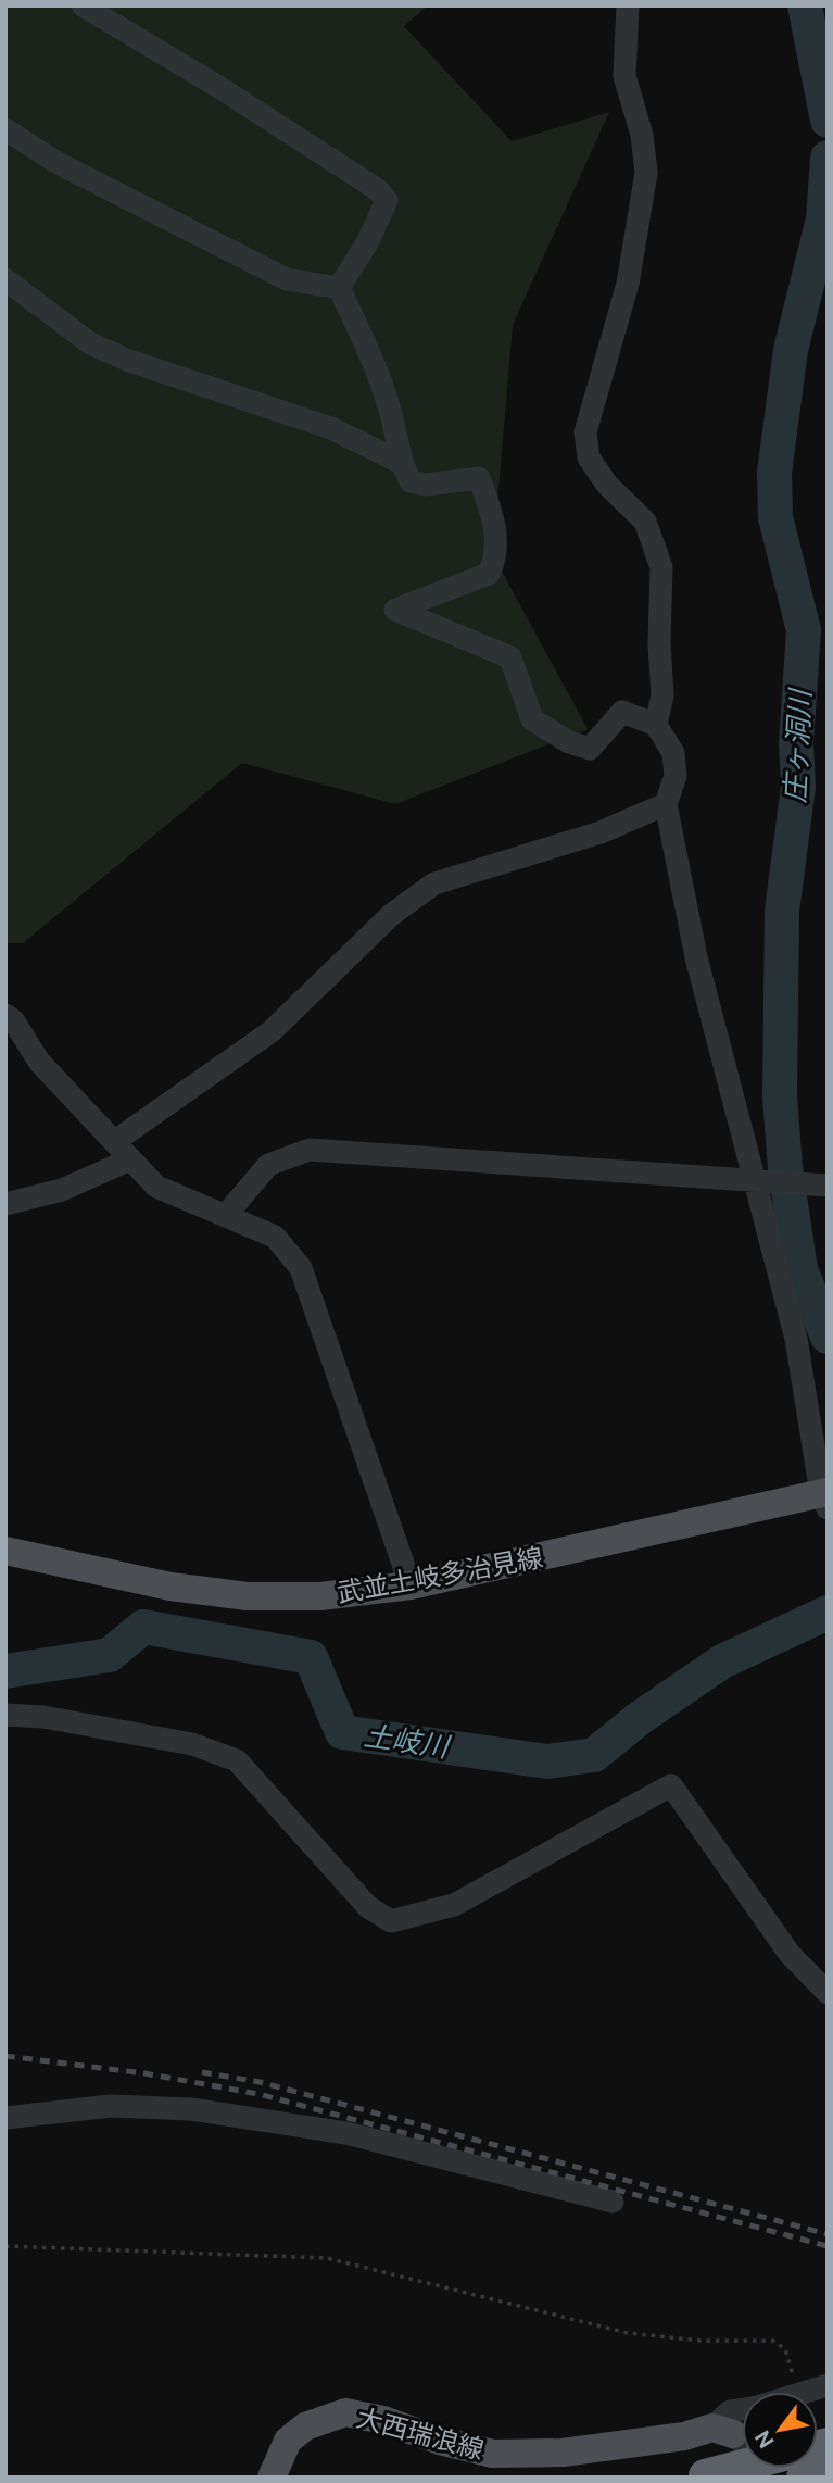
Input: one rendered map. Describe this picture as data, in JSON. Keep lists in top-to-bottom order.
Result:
{
  "streets": {
    "main road": ["武並土岐多治見線", "大西瑞浪線"]
  },
  "water": ["庄ヶ洞川", "土岐川"],
  "north": "bottom left"
}
